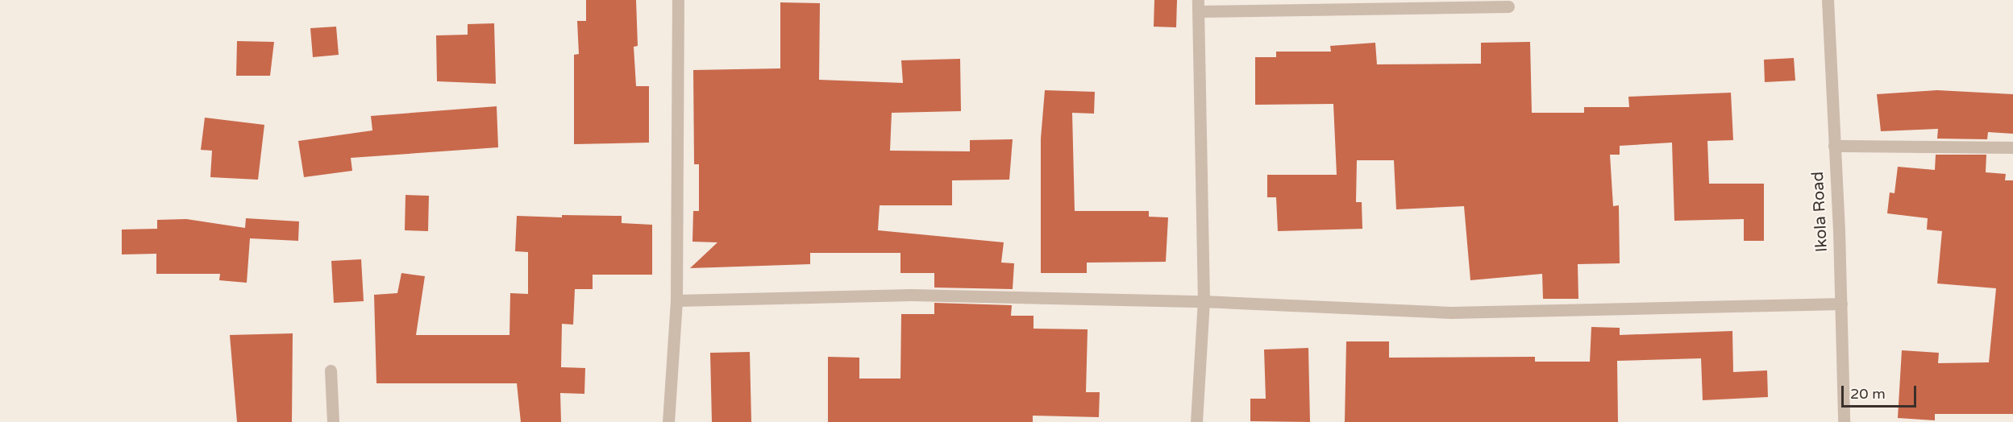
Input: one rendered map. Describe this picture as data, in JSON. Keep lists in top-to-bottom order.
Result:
{
  "streets": {
    "street": ["Ikola Road"]
  },
  "scale_bar": "20 m"
}
